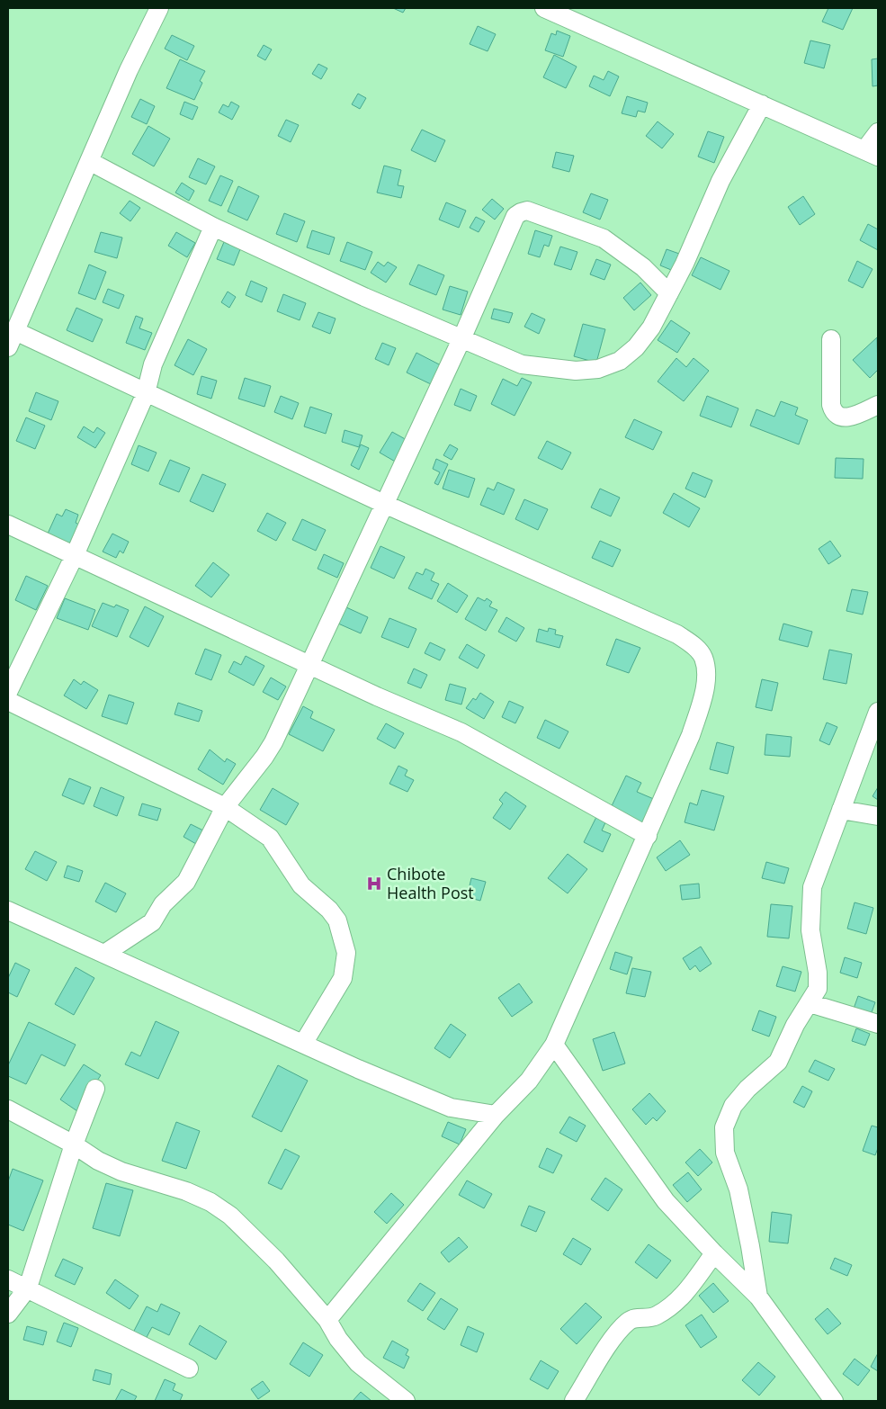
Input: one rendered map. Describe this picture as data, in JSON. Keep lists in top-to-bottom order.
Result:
{
  "places": {
    "hospital": ["Chibote Health Post"]
  }
}
